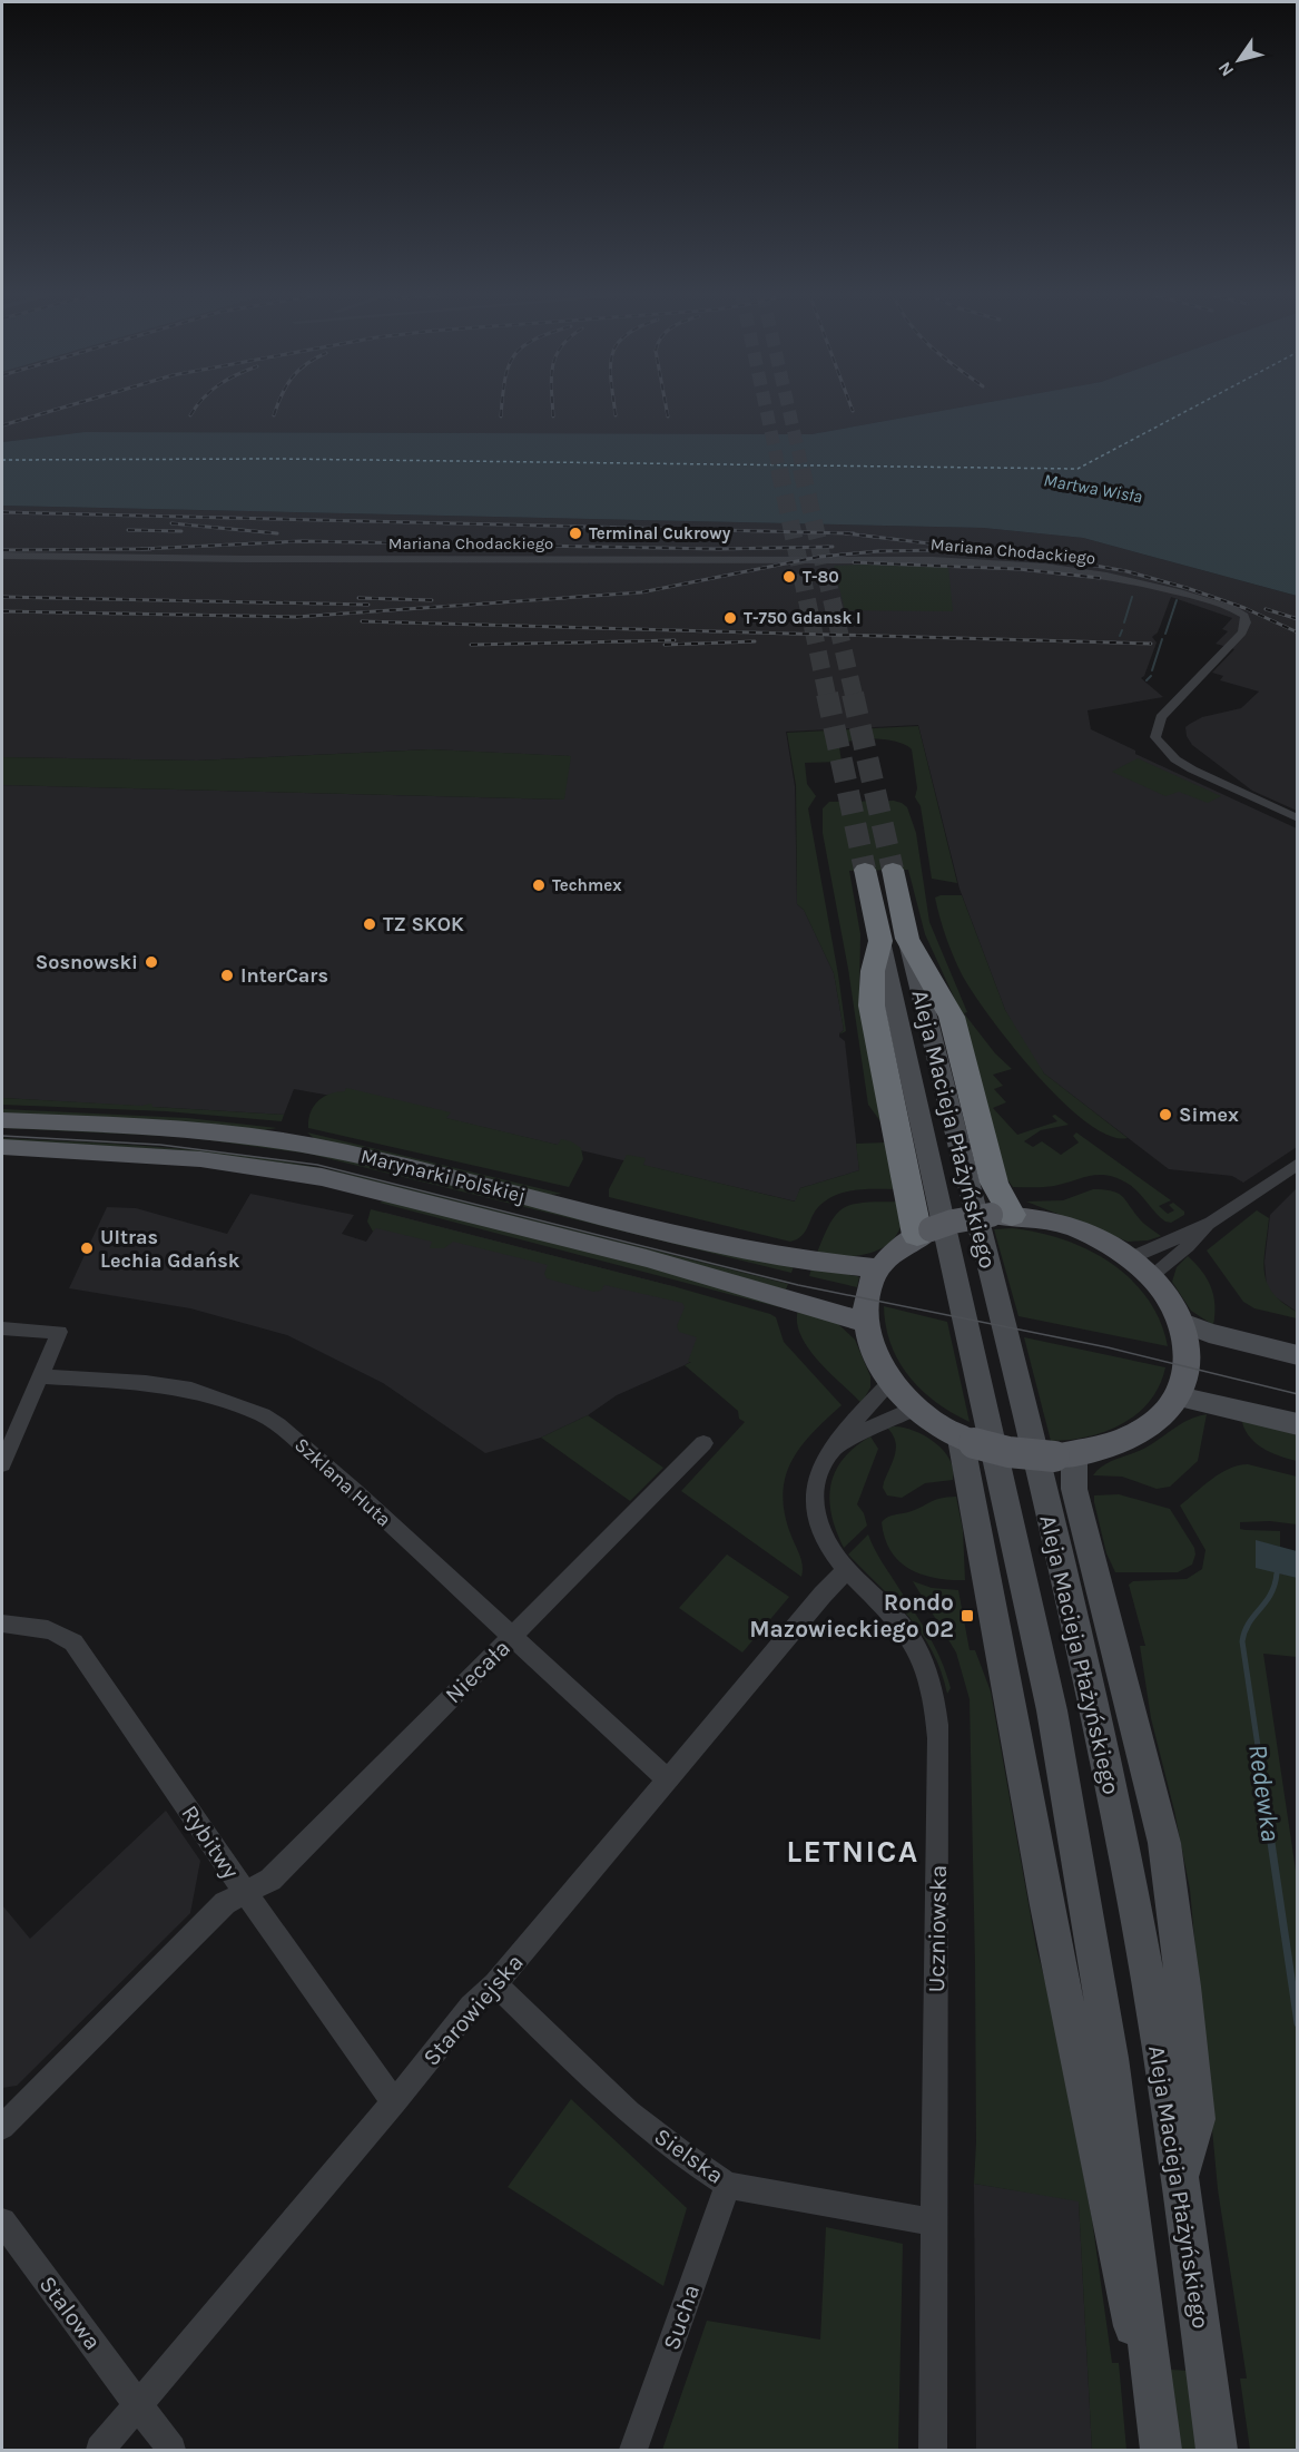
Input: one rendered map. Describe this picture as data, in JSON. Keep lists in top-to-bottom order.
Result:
{
  "streets": {
    "highway": ["Aleja Macieja Płażyńskiego"],
    "main road": ["Marynarki Polskiej"],
    "street": [
      "Mariana Chodackiego",
      "Szklana Huta",
      "Niecała",
      "Rybitwy",
      "Uczniowska",
      "Starowiejska",
      "Sielska",
      "Stalowa",
      "Sucha"
    ]
  },
  "crossings": [
    ["Szklana Huta", "Niecała"],
    ["Szklana Huta", "Starowiejska"],
    ["Niecała", "Rybitwy"],
    ["Rybitwy", "Starowiejska"],
    ["Uczniowska", "Starowiejska"],
    ["Uczniowska", "Sielska"],
    ["Starowiejska", "Sielska"],
    ["Starowiejska", "Stalowa"],
    ["Sielska", "Sucha"]
  ],
  "districts": ["LETNICA"],
  "water": ["Martwa Wisła", "Redewka"],
  "places": {
    "other": [
      "Terminal Cukrowy",
      "T-80",
      "T-750 Gdansk I",
      "Techmex",
      "TZ SKOK",
      "Sosnowski",
      "InterCars",
      "Simex",
      "Ultras Lechia Gdańsk"
    ],
    "transit": ["Rondo Mazowieckiego 02"]
  },
  "north": "bottom left"
}
